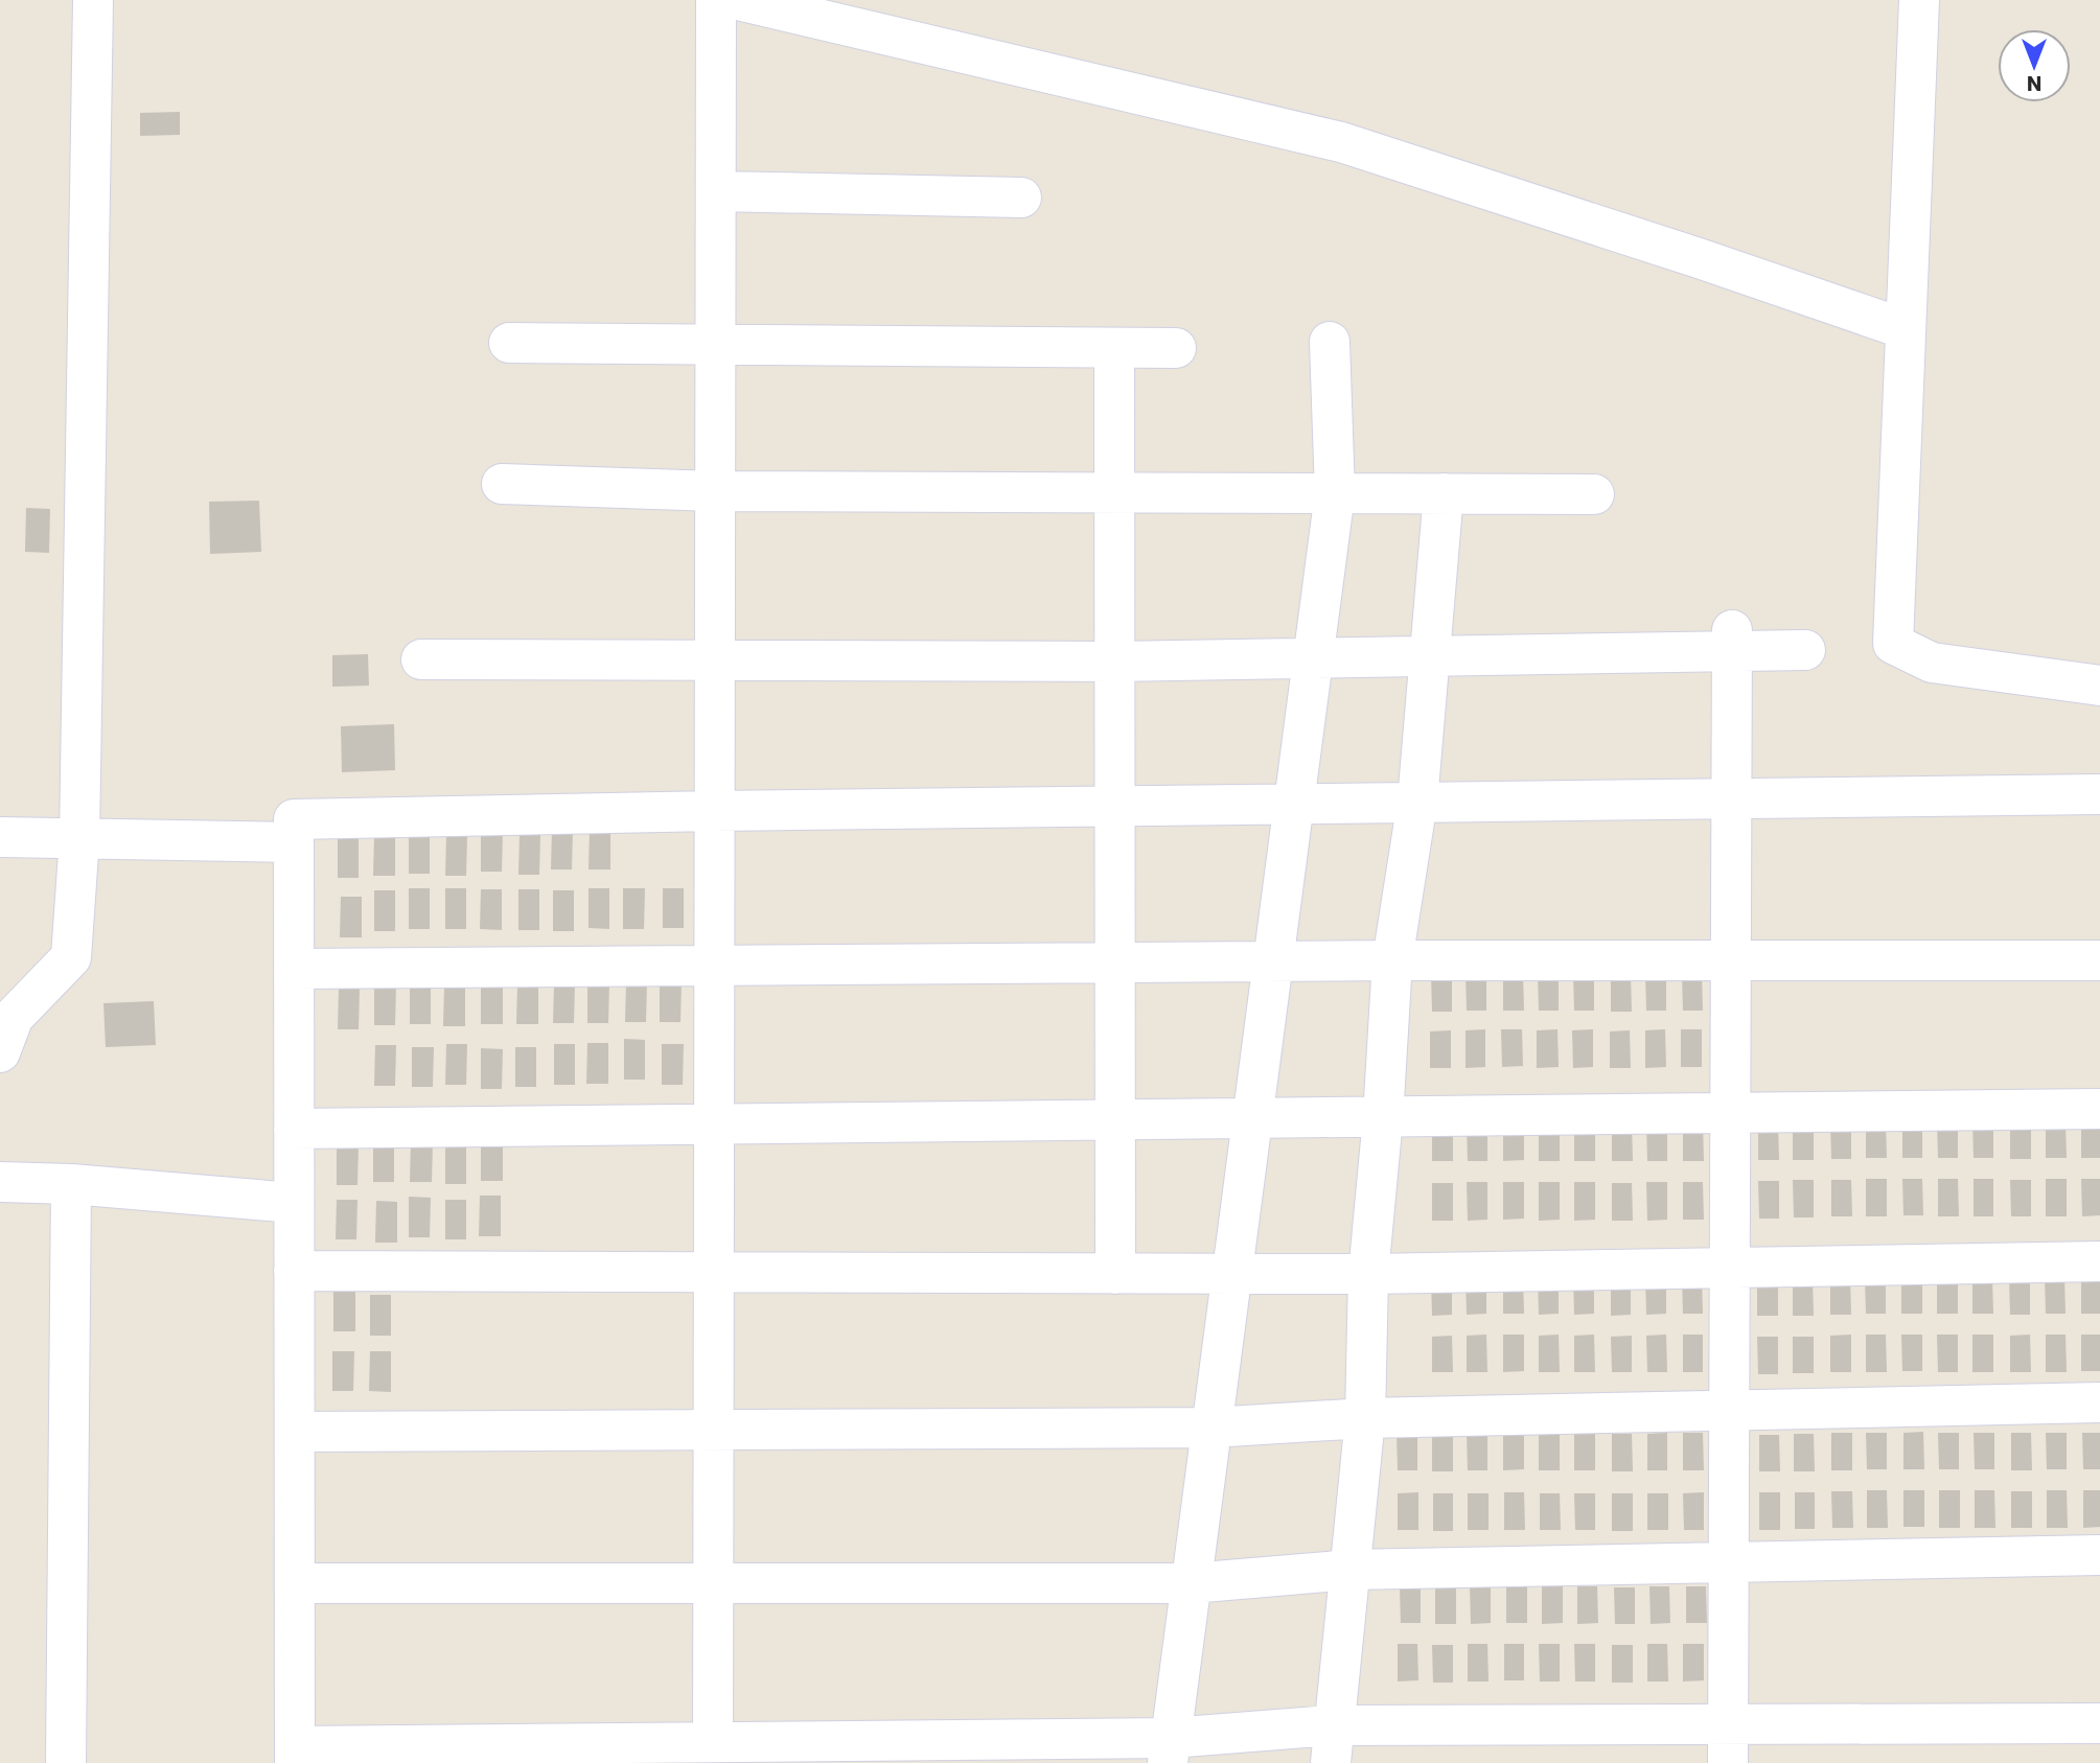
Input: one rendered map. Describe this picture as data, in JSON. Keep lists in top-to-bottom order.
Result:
{
  "north": "bottom"
}
